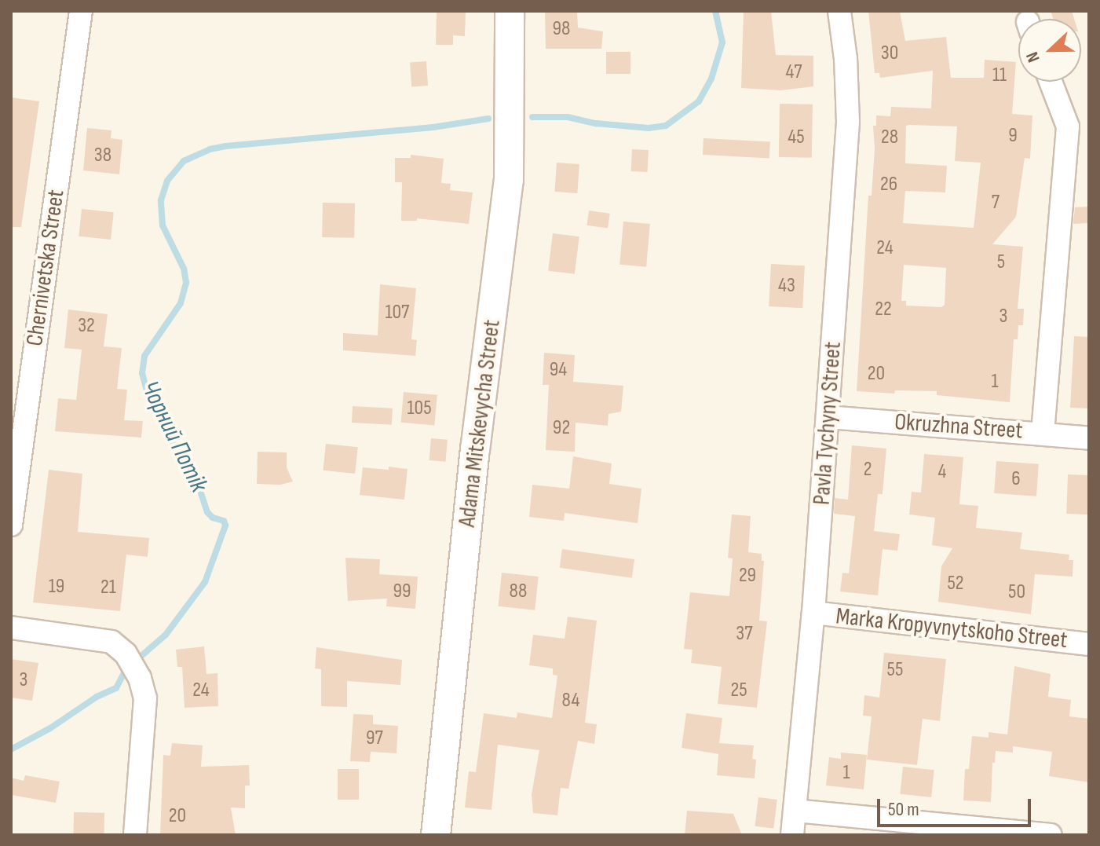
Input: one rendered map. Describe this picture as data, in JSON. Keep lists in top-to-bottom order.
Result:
{
  "streets": {
    "street": [
      "Chernivetska Street",
      "Adama Mitskevycha Street",
      "Pavla Tychyny Street",
      "Okruzhna Street",
      "Marka Kropyvnytskoho Street"
    ]
  },
  "crossings": [
    ["Pavla Tychyny Street", "Okruzhna Street"],
    ["Pavla Tychyny Street", "Marka Kropyvnytskoho Street"]
  ],
  "water": ["Чорний Потік"],
  "house_numbers": [
    "98",
    "30",
    "47",
    "11",
    "9",
    "45",
    "28",
    "38",
    "26",
    "7",
    "24",
    "5",
    "43",
    "22",
    "107",
    "3",
    "32",
    "94",
    "20",
    "1",
    "105",
    "92",
    "2",
    "4",
    "6",
    "29",
    "52",
    "19",
    "21",
    "99",
    "88",
    "50",
    "37",
    "55",
    "3",
    "24",
    "25",
    "84",
    "97",
    "1",
    "20"
  ],
  "scale_bar": "50 m",
  "north": "left"
}
